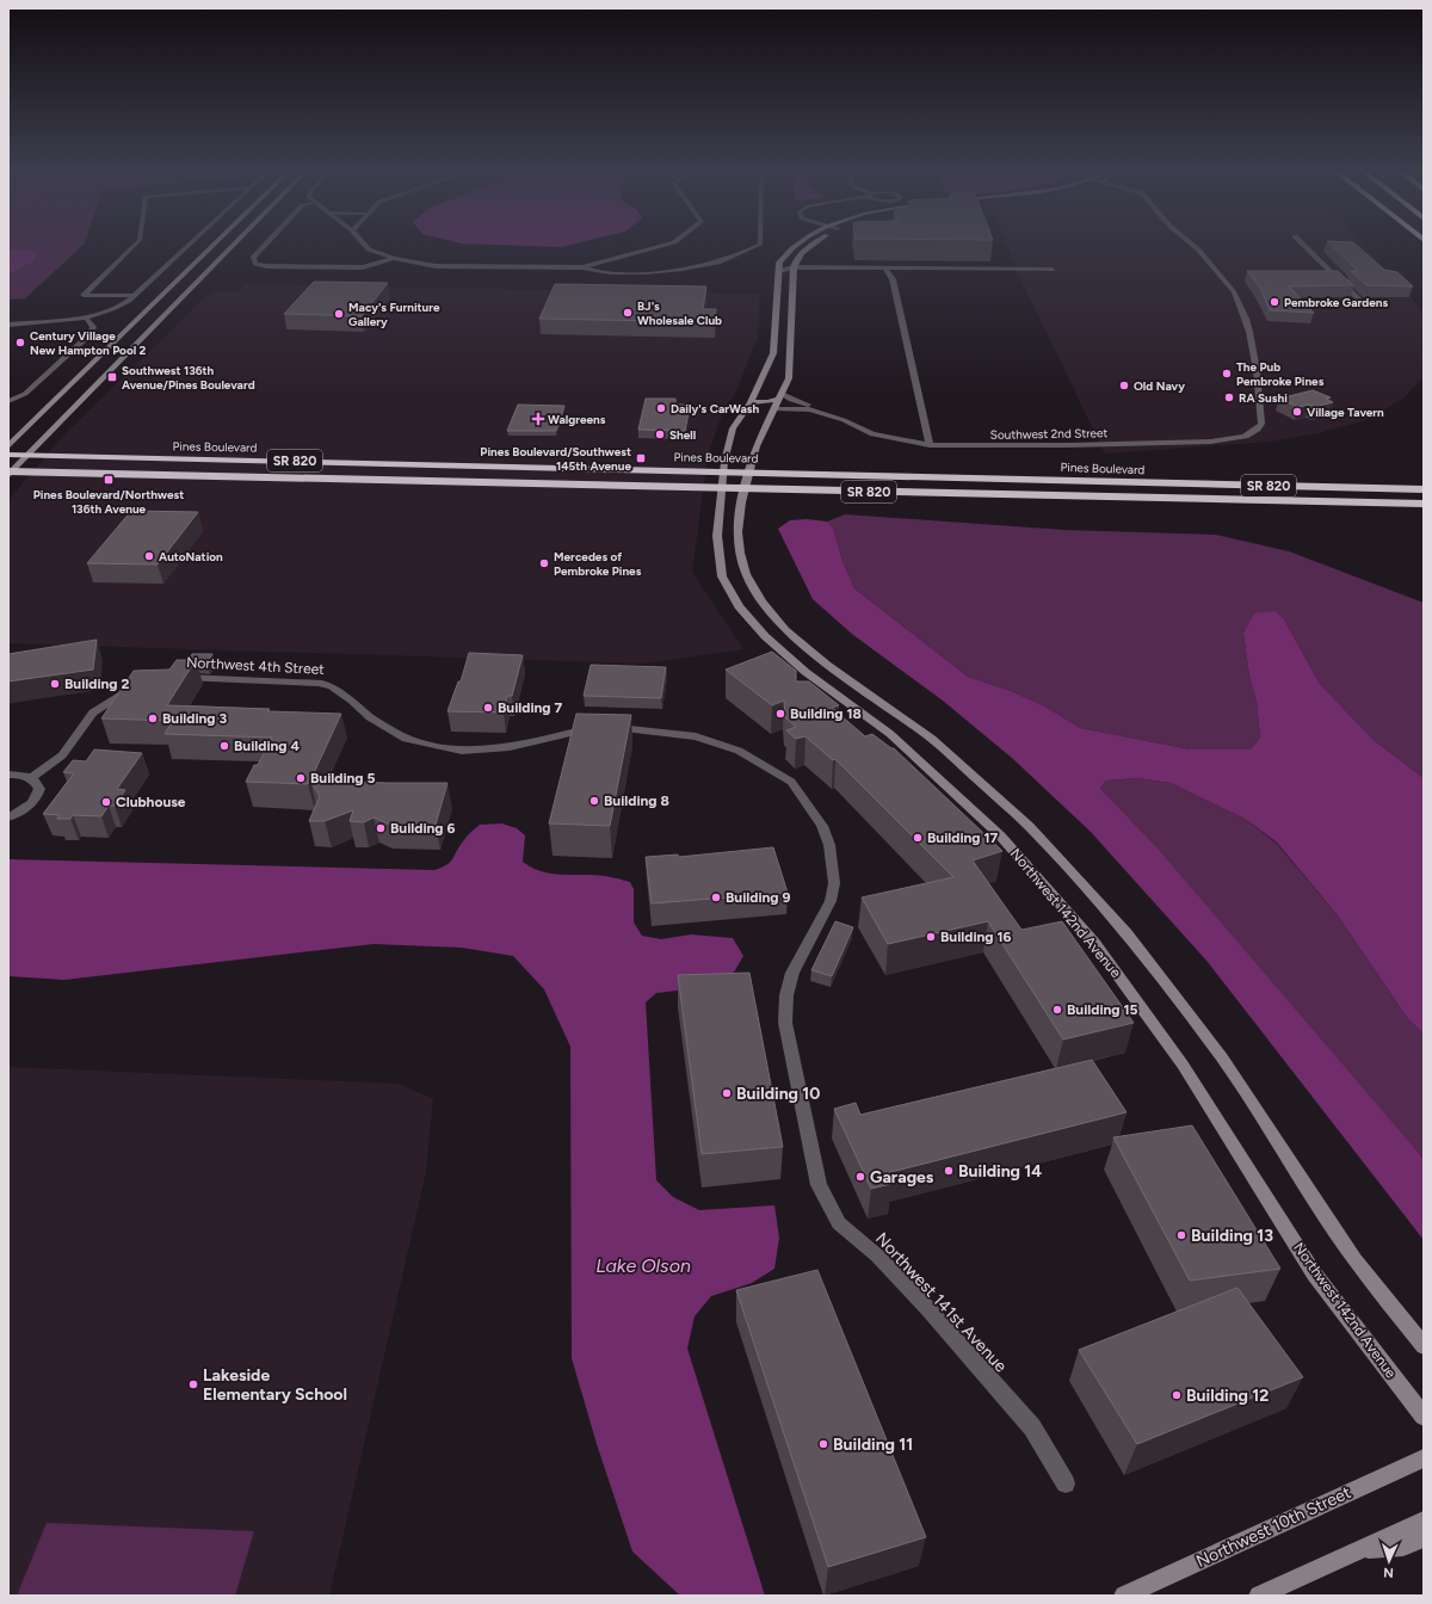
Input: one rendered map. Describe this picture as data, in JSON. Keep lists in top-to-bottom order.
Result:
{
  "streets": {
    "highway": ["Pines Boulevard", "SR 820"],
    "street": [
      "Southwest 2nd Street",
      "Northwest 4th Street",
      "Northwest 142nd Avenue",
      "Northwest 141st Avenue",
      "Northwest 10th Street"
    ]
  },
  "crossings": [
    ["Southwest 2nd Street", "Northwest 142nd Avenue"],
    ["Pines Boulevard", "Northwest 142nd Avenue"],
    ["Northwest 4th Street", "Northwest 141st Avenue"]
  ],
  "water": ["Lake Olson"],
  "places": {
    "other": [
      "Pembroke Gardens",
      "BJ's Wholesale Club",
      "Macy's Furniture Gallery",
      "Century Village New Hampton Pool 2",
      "The Pub Pembroke Pines",
      "Old Navy",
      "RA Sushi",
      "Daily's CarWash",
      "Village Tavern",
      "Shell",
      "AutoNation",
      "Mercedes of Pembroke Pines",
      "Building 2",
      "Building 7",
      "Building 18",
      "Building 3",
      "Building 4",
      "Building 5",
      "Building 8",
      "Clubhouse",
      "Building 6",
      "Building 17",
      "Building 9",
      "Building 16",
      "Building 15",
      "Building 10",
      "Building 14",
      "Garages",
      "Building 13",
      "Lakeside Elementary School",
      "Building 12",
      "Building 11"
    ],
    "transit": ["Southwest 136th Avenue/Pines Boulevard", "Pines Boulevard/Southwest 145th Avenue", "Pines Boulevard/Northwest 136th Avenue"],
    "health": ["Walgreens"]
  },
  "north": "bottom"
}
